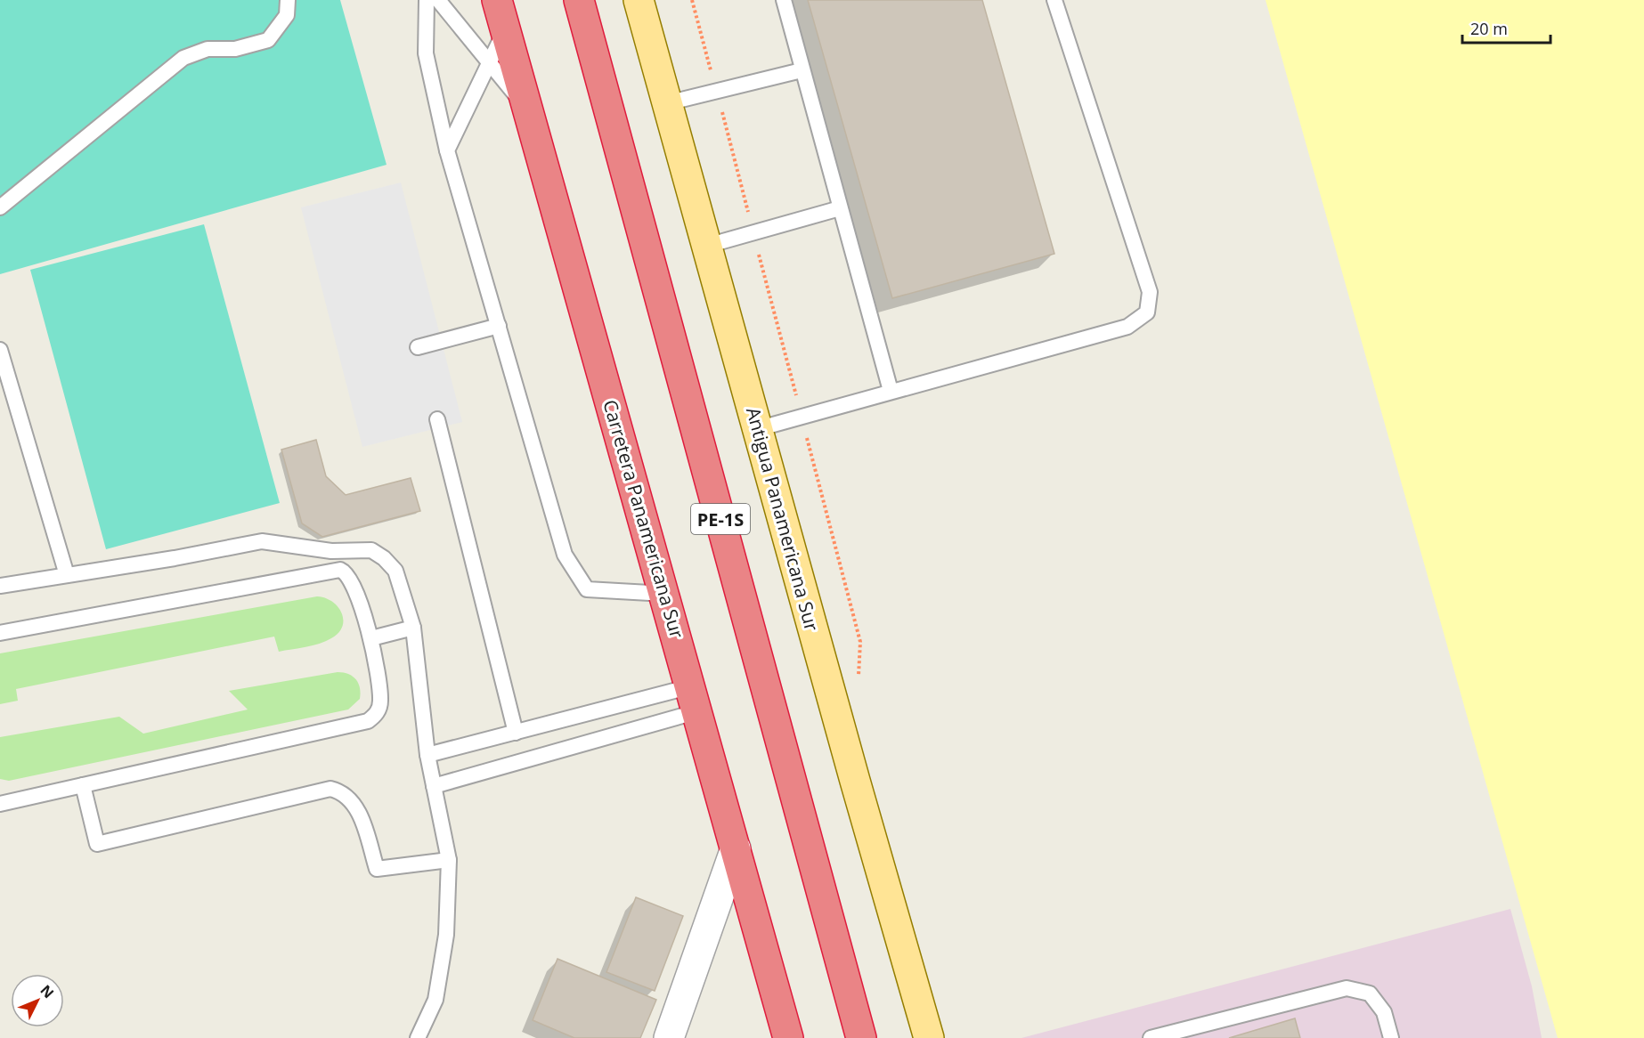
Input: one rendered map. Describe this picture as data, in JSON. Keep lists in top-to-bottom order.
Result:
{
  "streets": {
    "highway": ["Carretera Panamericana Sur", "PE-1S"],
    "main road": ["Antigua Panamericana Sur"]
  },
  "scale_bar": "20 m",
  "north": "top right"
}
